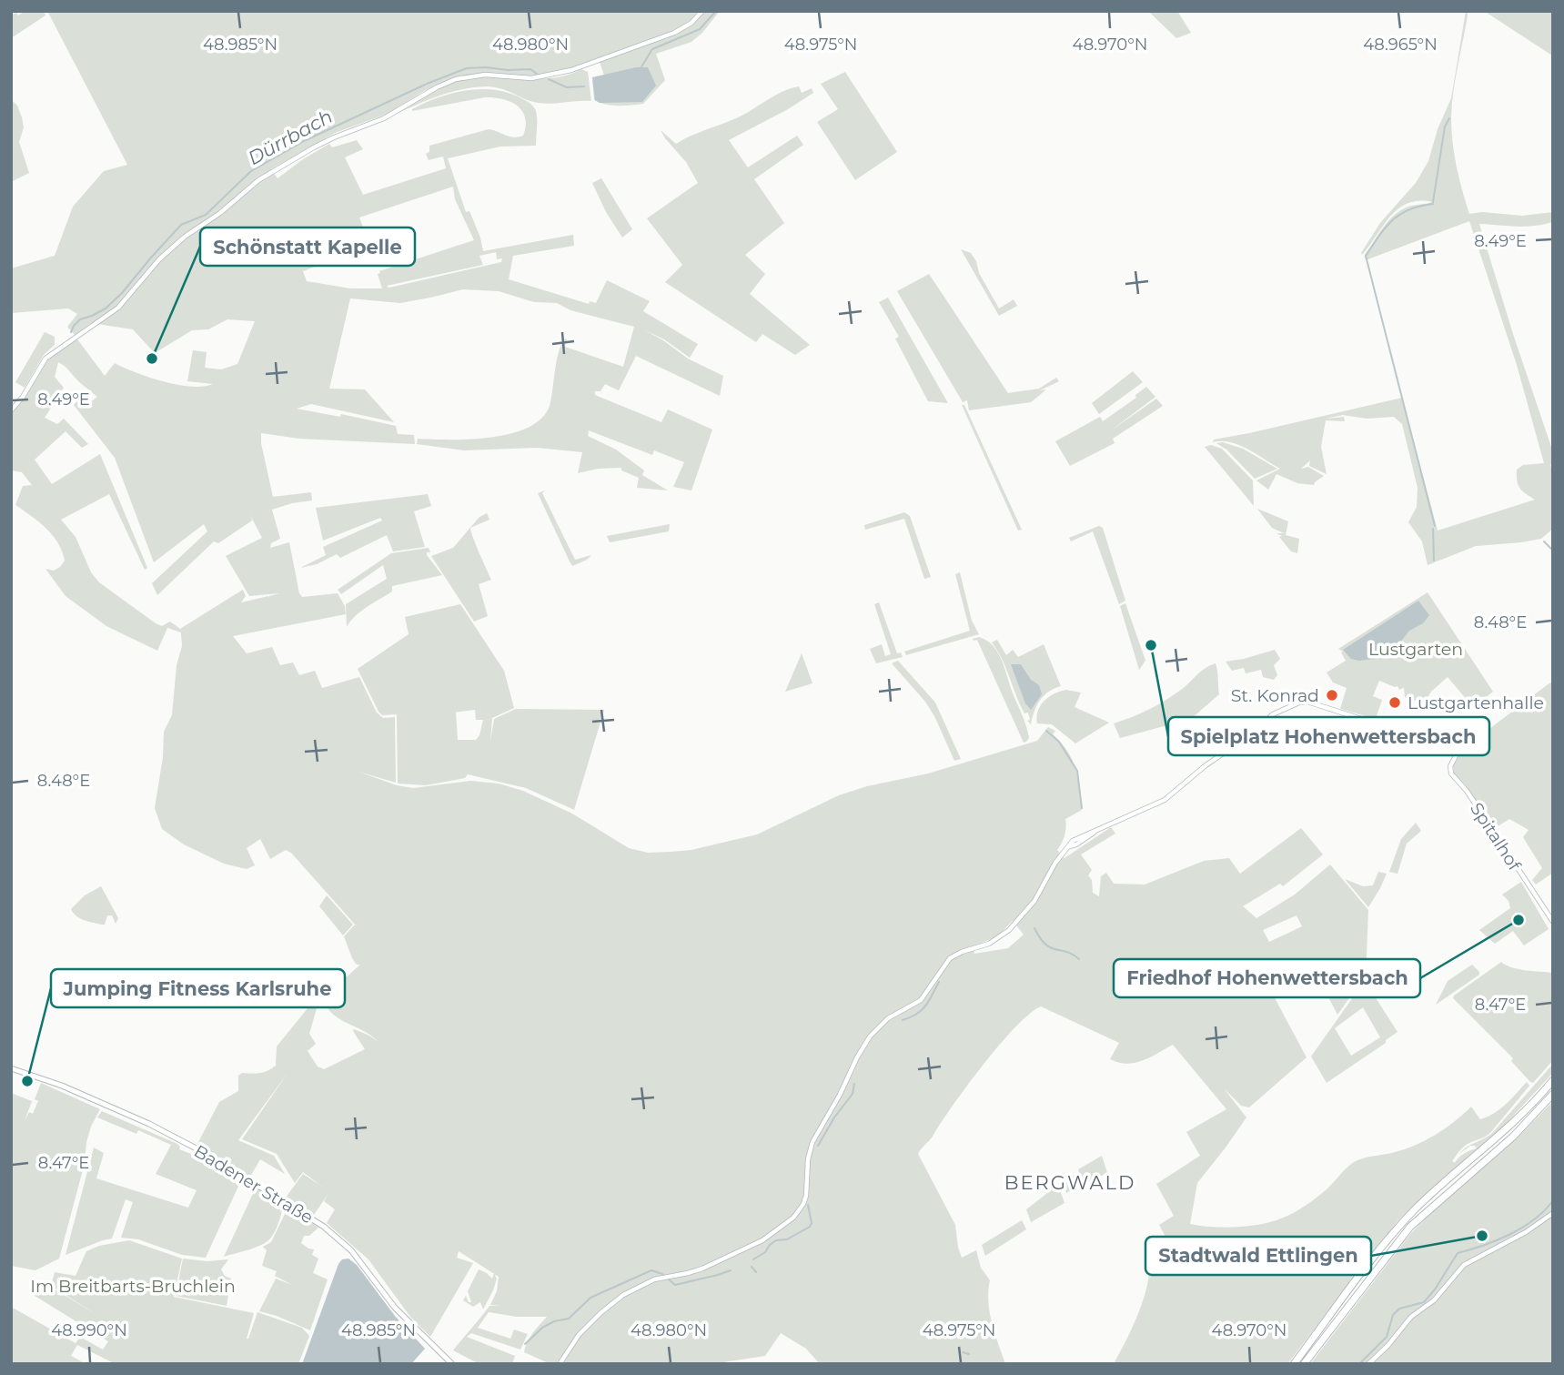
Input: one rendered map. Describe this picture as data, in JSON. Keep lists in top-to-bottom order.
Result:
{
  "streets": {
    "main road": ["Badener Straße"],
    "street": ["Spitalhof"]
  },
  "districts": ["BERGWALD"],
  "water": ["Dürrbach"],
  "parks": ["Lustgarten", "Im Breitbarts-Bruchlein"],
  "places": [
    "Schönstatt Kapelle",
    "Spielplatz Hohenwettersbach",
    "St. Konrad",
    "Lustgartenhalle",
    "Friedhof Hohenwettersbach",
    "Jumping Fitness Karlsruhe",
    "Stadtwald Ettlingen"
  ],
  "coordinates": [
    "48.985°N",
    "48.980°N",
    "48.975°N",
    "48.970°N",
    "48.965°N",
    "8.49°E",
    "8.48°E",
    "8.47°E",
    "48.990°N"
  ]
}
